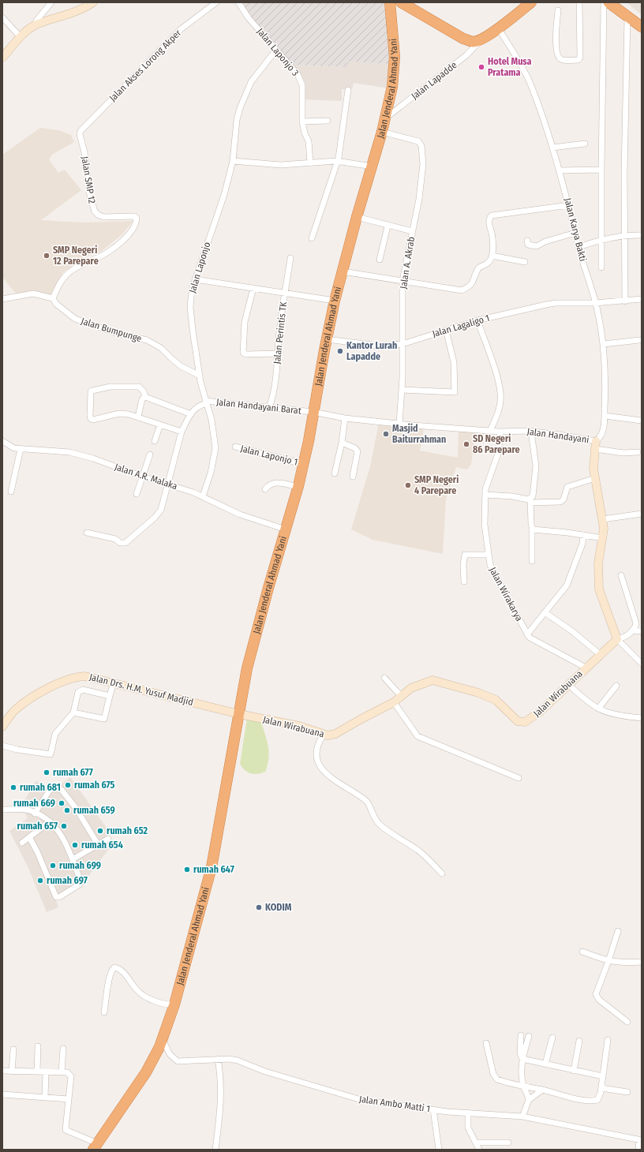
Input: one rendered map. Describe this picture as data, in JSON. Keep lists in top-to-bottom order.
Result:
{
  "streets": {
    "highway": ["Jalan Jenderal Ahmad Yani"],
    "street": [
      "Jalan Laponjo 3",
      "Jalan Akses Lorong Akper",
      "Jalan Lapadde",
      "Jalan SMP 12",
      "Jalan Karya Bakti",
      "Jalan A. Akrab",
      "Jalan Laponjo",
      "Jalan Lagaligo 1",
      "Jalan Bumpunge",
      "Jalan Perintis TK",
      "Jalan Handayani Barat",
      "Jalan Handayani",
      "Jalan Laponjo 1",
      "Jalan A.R. Malaka",
      "Jalan Wirakarya",
      "Jalan Drs. H.M. Yusuf Madjid",
      "Jalan Wirabuana",
      "Jalan Ambo Matti 1"
    ]
  },
  "crossings": [
    ["Jalan Laponjo 3", "Jalan Laponjo"],
    ["Jalan Akses Lorong Akper", "Jalan SMP 12"],
    ["Jalan Lapadde", "Jalan Jenderal Ahmad Yani"],
    ["Jalan Jenderal Ahmad Yani", "Jalan A. Akrab"],
    ["Jalan Jenderal Ahmad Yani", "Jalan Lagaligo 1"],
    ["Jalan Jenderal Ahmad Yani", "Jalan Handayani Barat"],
    ["Jalan Jenderal Ahmad Yani", "Jalan Handayani"],
    ["Jalan Jenderal Ahmad Yani", "Jalan Laponjo 1"],
    ["Jalan Jenderal Ahmad Yani", "Jalan A.R. Malaka"],
    ["Jalan Jenderal Ahmad Yani", "Jalan Drs. H.M. Yusuf Madjid"],
    ["Jalan Jenderal Ahmad Yani", "Jalan Wirabuana"],
    ["Jalan Jenderal Ahmad Yani", "Jalan Ambo Matti 1"],
    ["Jalan SMP 12", "Jalan Bumpunge"],
    ["Jalan Karya Bakti", "Jalan Lagaligo 1"],
    ["Jalan Karya Bakti", "Jalan Handayani"],
    ["Jalan A. Akrab", "Jalan Lagaligo 1"],
    ["Jalan A. Akrab", "Jalan Handayani"],
    ["Jalan Laponjo", "Jalan Bumpunge"],
    ["Jalan Laponjo", "Jalan Handayani Barat"],
    ["Jalan Laponjo", "Jalan A.R. Malaka"],
    ["Jalan Perintis TK", "Jalan Handayani Barat"],
    ["Jalan Handayani Barat", "Jalan Handayani"],
    ["Jalan Handayani", "Jalan Wirakarya"],
    ["Jalan Wirakarya", "Jalan Wirabuana"],
    ["Jalan Drs. H.M. Yusuf Madjid", "Jalan Wirabuana"]
  ],
  "places": [
    "Hotel Musa Pratama",
    "SMP Negeri 12 Parepare",
    "Kantor Lurah Lapadde",
    "Masjid Baiturrahman",
    "SD Negeri 86 Parepare",
    "SMP Negeri 4 Parepare",
    "rumah 677",
    "rumah 675",
    "rumah 681",
    "rumah 669",
    "rumah 659",
    "rumah 657",
    "rumah 652",
    "rumah 654",
    "rumah 699",
    "rumah 647",
    "rumah 697",
    "KODIM"
  ]
}
